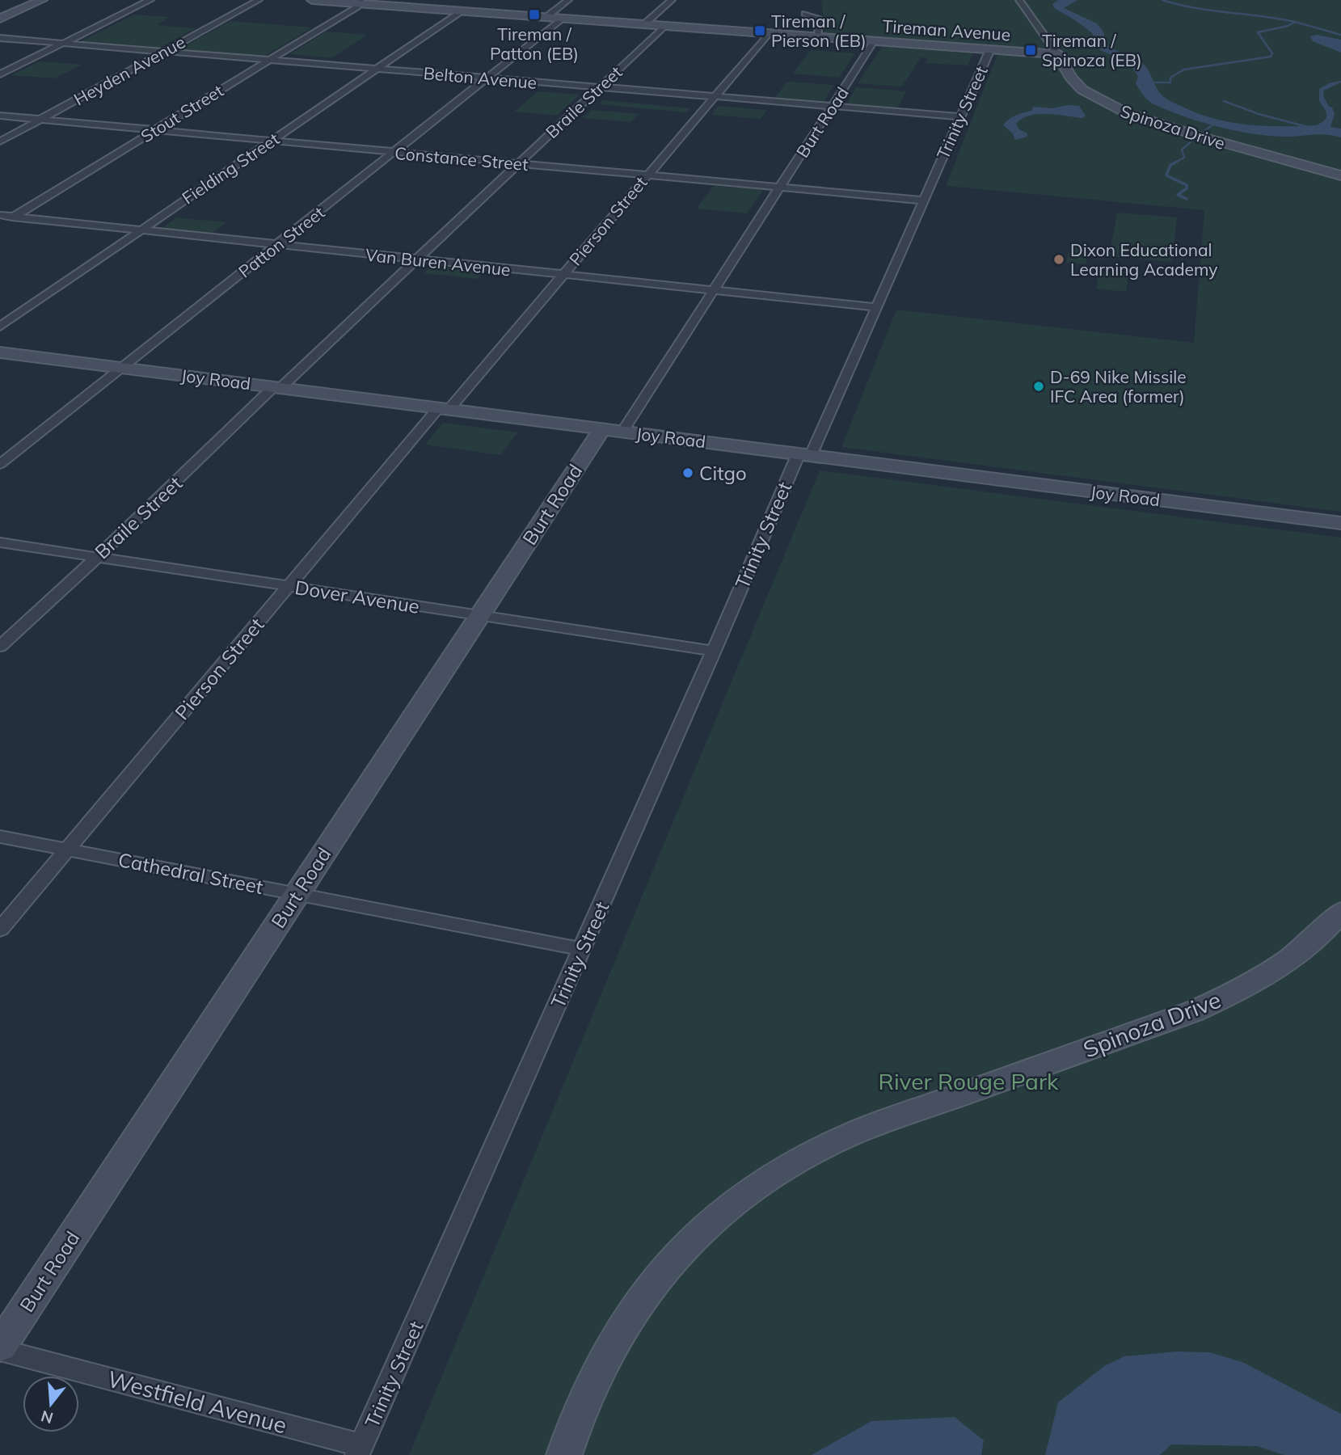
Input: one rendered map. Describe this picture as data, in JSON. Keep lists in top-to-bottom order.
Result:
{
  "streets": {
    "street": [
      "Tireman Avenue",
      "Heyden Avenue",
      "Belton Avenue",
      "Braile Street",
      "Trinity Street",
      "Stout Street",
      "Burt Road",
      "Spinoza Drive",
      "Constance Street",
      "Fielding Street",
      "Pierson Street",
      "Patton Street",
      "Van Buren Avenue",
      "Joy Road",
      "Dover Avenue",
      "Cathedral Street",
      "Westfield Avenue"
    ]
  },
  "crossings": [
    ["Tireman Avenue", "Braile Street"],
    ["Tireman Avenue", "Trinity Street"],
    ["Tireman Avenue", "Burt Road"],
    ["Tireman Avenue", "Spinoza Drive"],
    ["Tireman Avenue", "Pierson Street"],
    ["Heyden Avenue", "Belton Avenue"],
    ["Heyden Avenue", "Constance Street"],
    ["Belton Avenue", "Braile Street"],
    ["Belton Avenue", "Trinity Street"],
    ["Belton Avenue", "Stout Street"],
    ["Belton Avenue", "Burt Road"],
    ["Belton Avenue", "Fielding Street"],
    ["Belton Avenue", "Pierson Street"],
    ["Belton Avenue", "Patton Street"],
    ["Braile Street", "Constance Street"],
    ["Braile Street", "Van Buren Avenue"],
    ["Braile Street", "Joy Road"],
    ["Braile Street", "Dover Avenue"],
    ["Trinity Street", "Constance Street"],
    ["Trinity Street", "Van Buren Avenue"],
    ["Trinity Street", "Joy Road"],
    ["Trinity Street", "Dover Avenue"],
    ["Trinity Street", "Cathedral Street"],
    ["Trinity Street", "Westfield Avenue"],
    ["Stout Street", "Constance Street"],
    ["Stout Street", "Van Buren Avenue"],
    ["Burt Road", "Constance Street"],
    ["Burt Road", "Van Buren Avenue"],
    ["Burt Road", "Joy Road"],
    ["Burt Road", "Dover Avenue"],
    ["Burt Road", "Cathedral Street"],
    ["Burt Road", "Westfield Avenue"],
    ["Constance Street", "Fielding Street"],
    ["Constance Street", "Pierson Street"],
    ["Constance Street", "Patton Street"],
    ["Fielding Street", "Van Buren Avenue"],
    ["Pierson Street", "Van Buren Avenue"],
    ["Pierson Street", "Joy Road"],
    ["Pierson Street", "Dover Avenue"],
    ["Pierson Street", "Cathedral Street"],
    ["Patton Street", "Van Buren Avenue"],
    ["Patton Street", "Joy Road"]
  ],
  "parks": ["River Rouge Park"],
  "places": {
    "transit": ["Tireman / Patton (EB)", "Tireman / Pierson (EB)", "Tireman / Spinoza (EB)"],
    "other": ["Dixon Educational Learning Academy", "D-69 Nike Missile IFC Area (former)", "Citgo"]
  },
  "north": "bottom"
}
